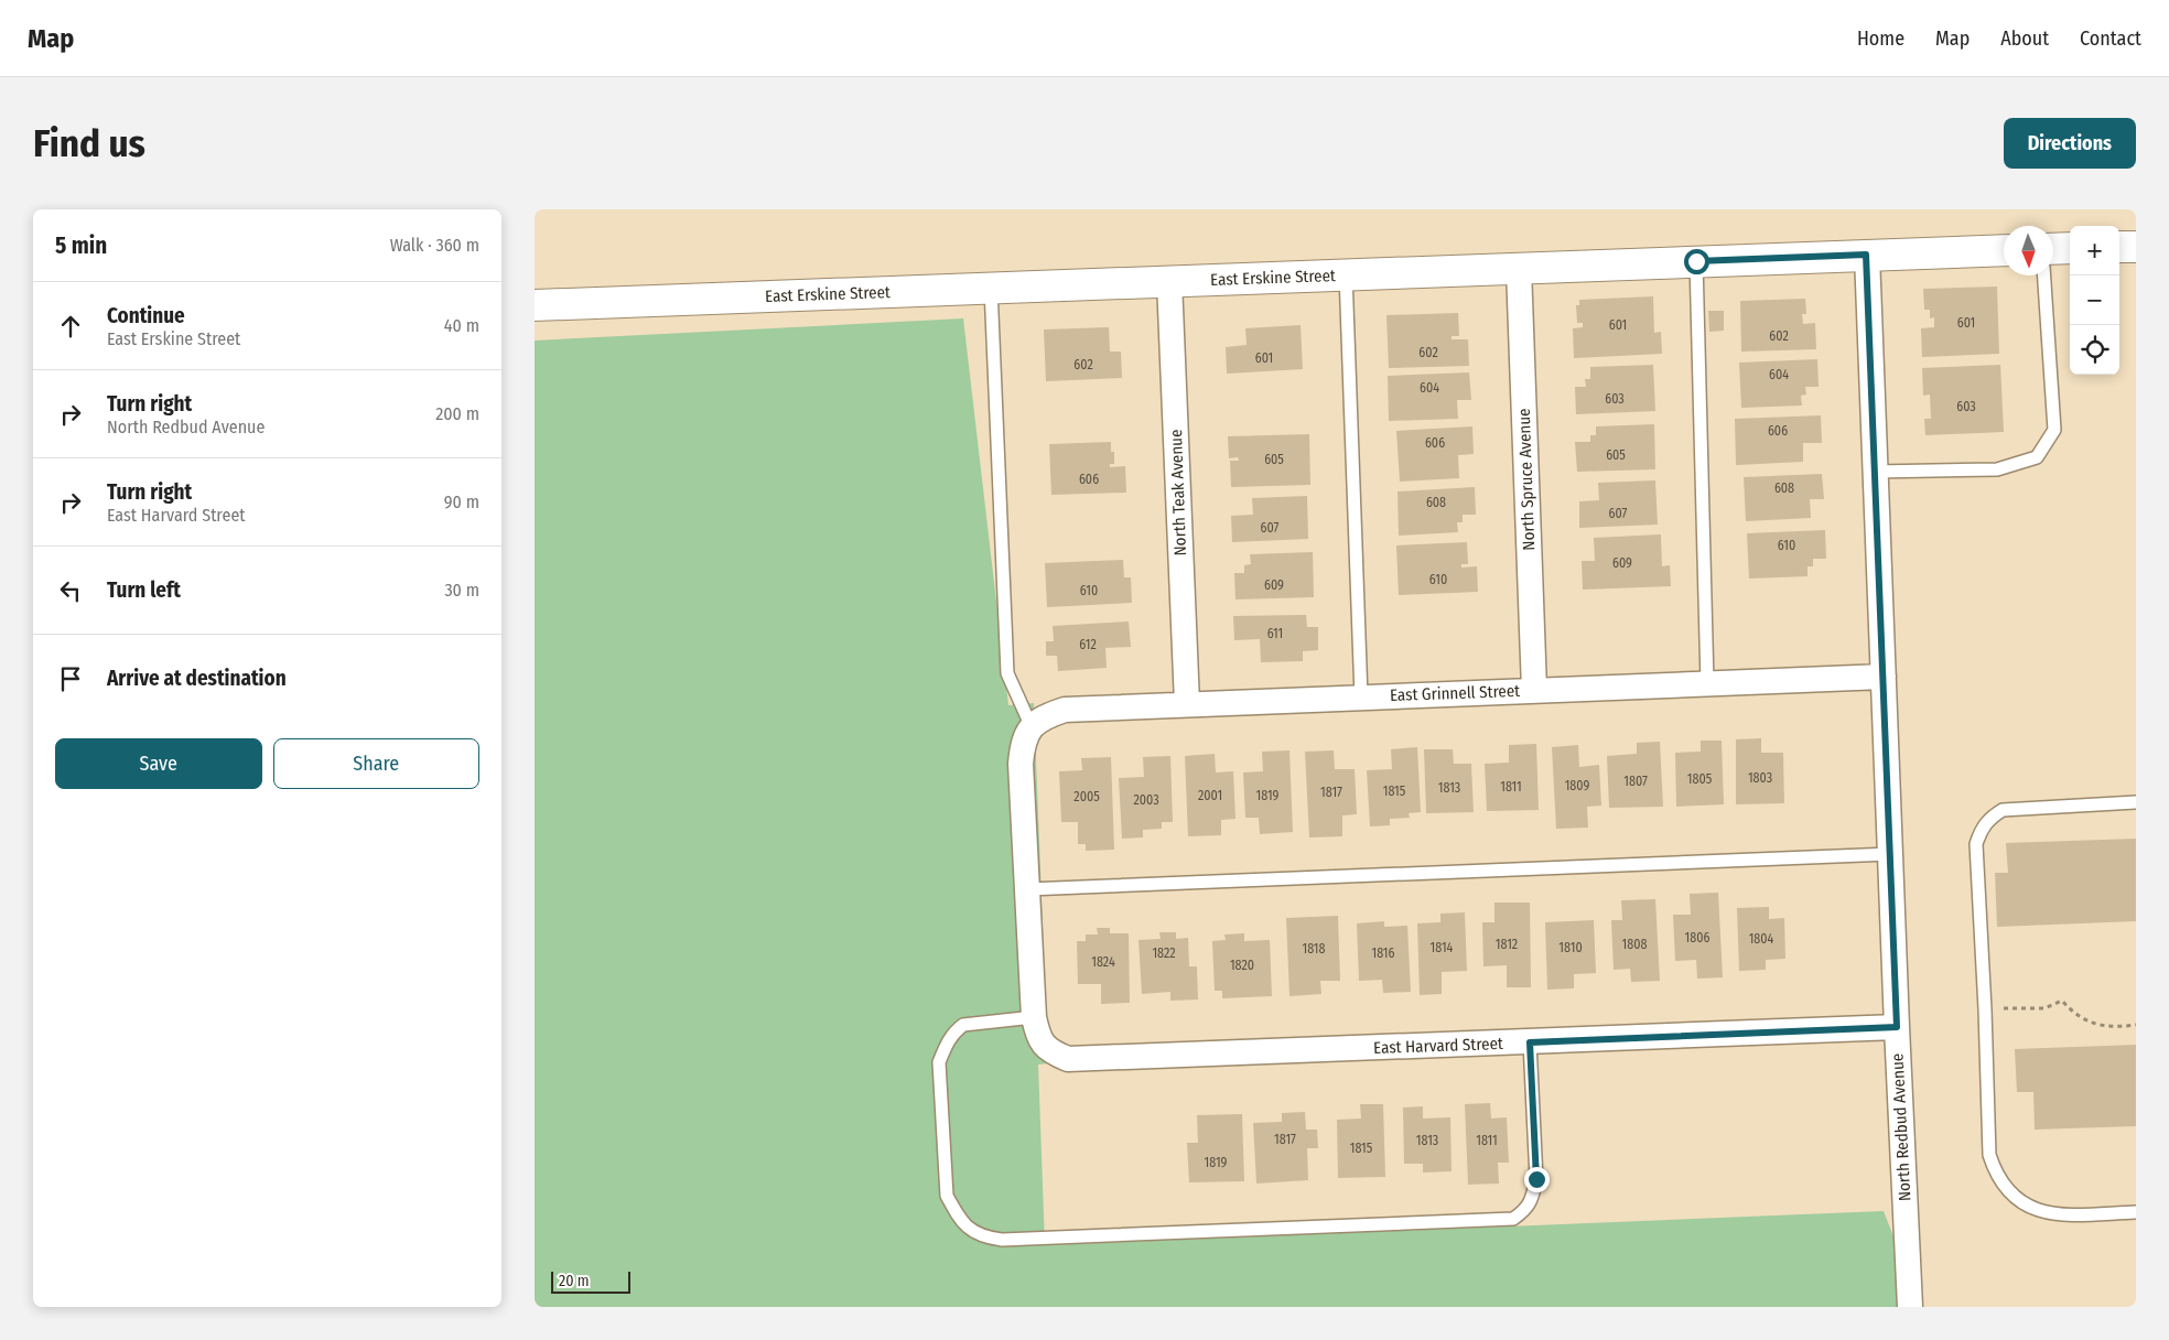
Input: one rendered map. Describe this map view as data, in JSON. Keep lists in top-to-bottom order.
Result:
{
  "streets": {
    "street": [
      "East Erskine Street",
      "North Spruce Avenue",
      "North Teak Avenue",
      "East Grinnell Street",
      "East Harvard Street",
      "North Redbud Avenue"
    ]
  },
  "crossings": [
    ["East Erskine Street", "North Spruce Avenue"],
    ["East Erskine Street", "North Teak Avenue"],
    ["East Erskine Street", "North Redbud Avenue"],
    ["North Spruce Avenue", "East Grinnell Street"],
    ["North Teak Avenue", "East Grinnell Street"],
    ["East Grinnell Street", "North Redbud Avenue"],
    ["East Harvard Street", "North Redbud Avenue"]
  ],
  "house_numbers": [
    "601",
    "601",
    "602",
    "602",
    "601",
    "602",
    "604",
    "604",
    "603",
    "603",
    "606",
    "606",
    "605",
    "605",
    "606",
    "608",
    "608",
    "607",
    "607",
    "610",
    "609",
    "610",
    "609",
    "610",
    "611",
    "612",
    "1803",
    "1805",
    "1807",
    "1809",
    "1811",
    "1813",
    "1815",
    "1817",
    "2001",
    "1819",
    "2005",
    "2003",
    "1806",
    "1804",
    "1812",
    "1808",
    "1814",
    "1810",
    "1818",
    "1822",
    "1816",
    "1824",
    "1820",
    "1817",
    "1813",
    "1811",
    "1815",
    "1819"
  ],
  "scale_bar": "20 m",
  "north": "bottom",
  "page": {
    "header": "Map",
    "nav": [
      "Home",
      "Map",
      "About",
      "Contact"
    ],
    "buttons": [
      "Directions",
      ["Save", "Share"]
    ],
    "title": "Find us",
    "heading": ["5 min", "Walk · 360 m"],
    "map_buttons": ["+", "−"],
    "list": [
      ["Continue", "East Erskine Street", "40 m"],
      ["Turn right", "North Redbud Avenue", "200 m"],
      ["Turn right", "East Harvard Street", "90 m"],
      ["Turn left", "30 m"],
      "Arrive at destination"
    ],
    "scale": "20 m"
  }
}
